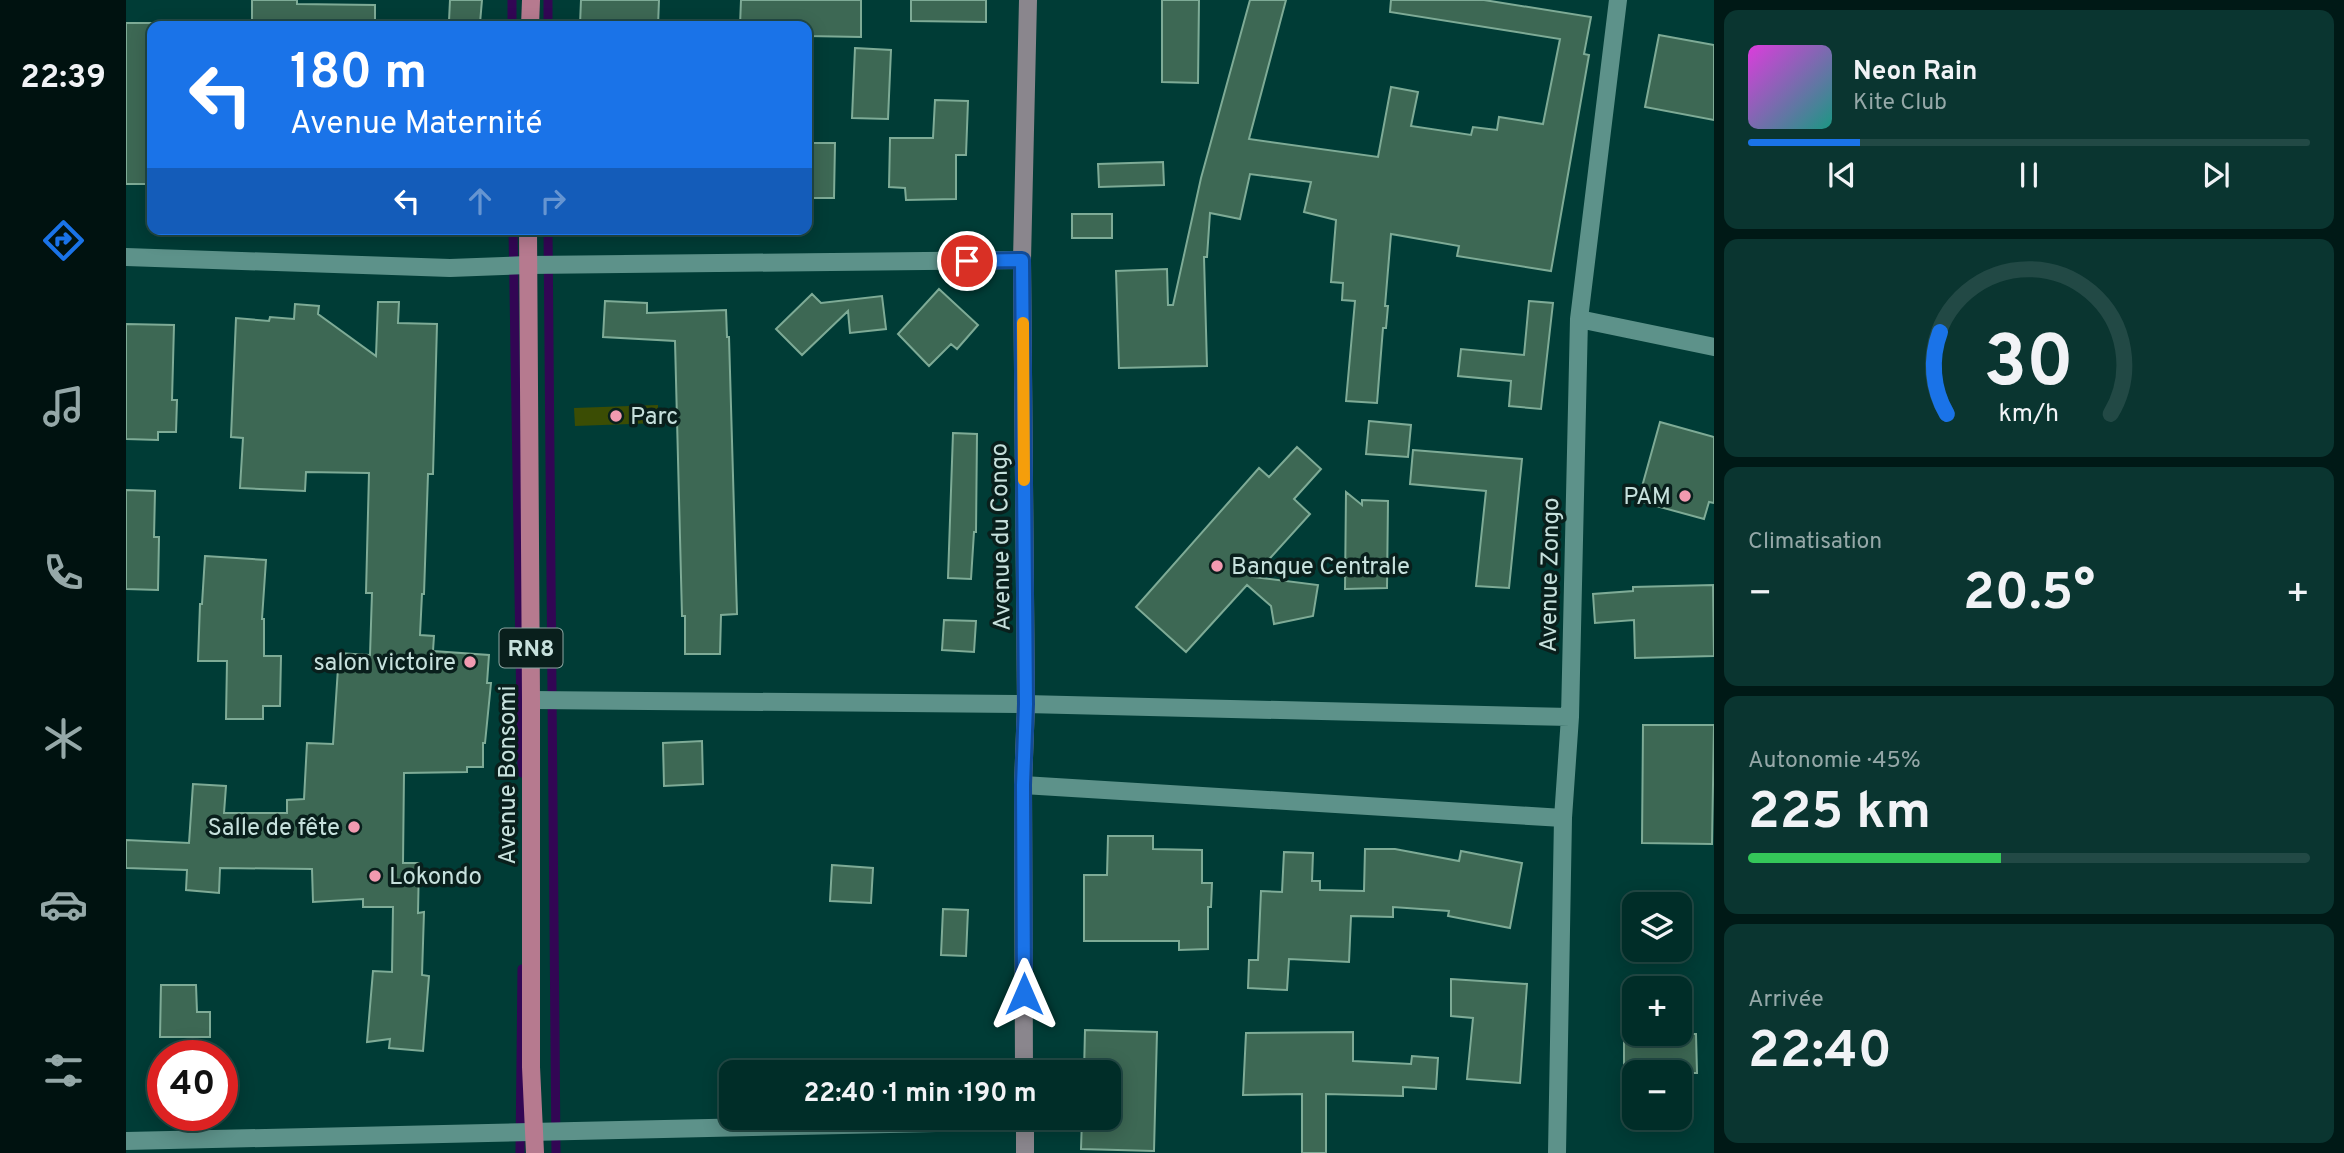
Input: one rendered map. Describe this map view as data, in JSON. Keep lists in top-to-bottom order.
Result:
{
  "streets": {
    "main road": ["RN8", "Avenue Bonsomi"],
    "street": ["Avenue du Congo", "Avenue Zongo"]
  },
  "places": [
    "Parc",
    "PAM",
    "Banque Centrale",
    "salon victoire",
    "Salle de fête",
    "Lokondo"
  ],
  "page": {
    "tabs": "22:39",
    "turn": ["180 m", "Avenue Maternité"],
    "song": ["Neon Rain", "Kite Club"],
    "tile": [
      "Climatisation",
      ["Autonomie · 45%", "225 km"],
      ["Arrivée", "22:40"]
    ],
    "heat": ["−", "20.5°", "+"],
    "map_buttons": ["+", "−"],
    "limit": "40",
    "trip": "22:40 · 1 min · 190 m",
    "gauge": ["30", "km/h"]
  }
}
